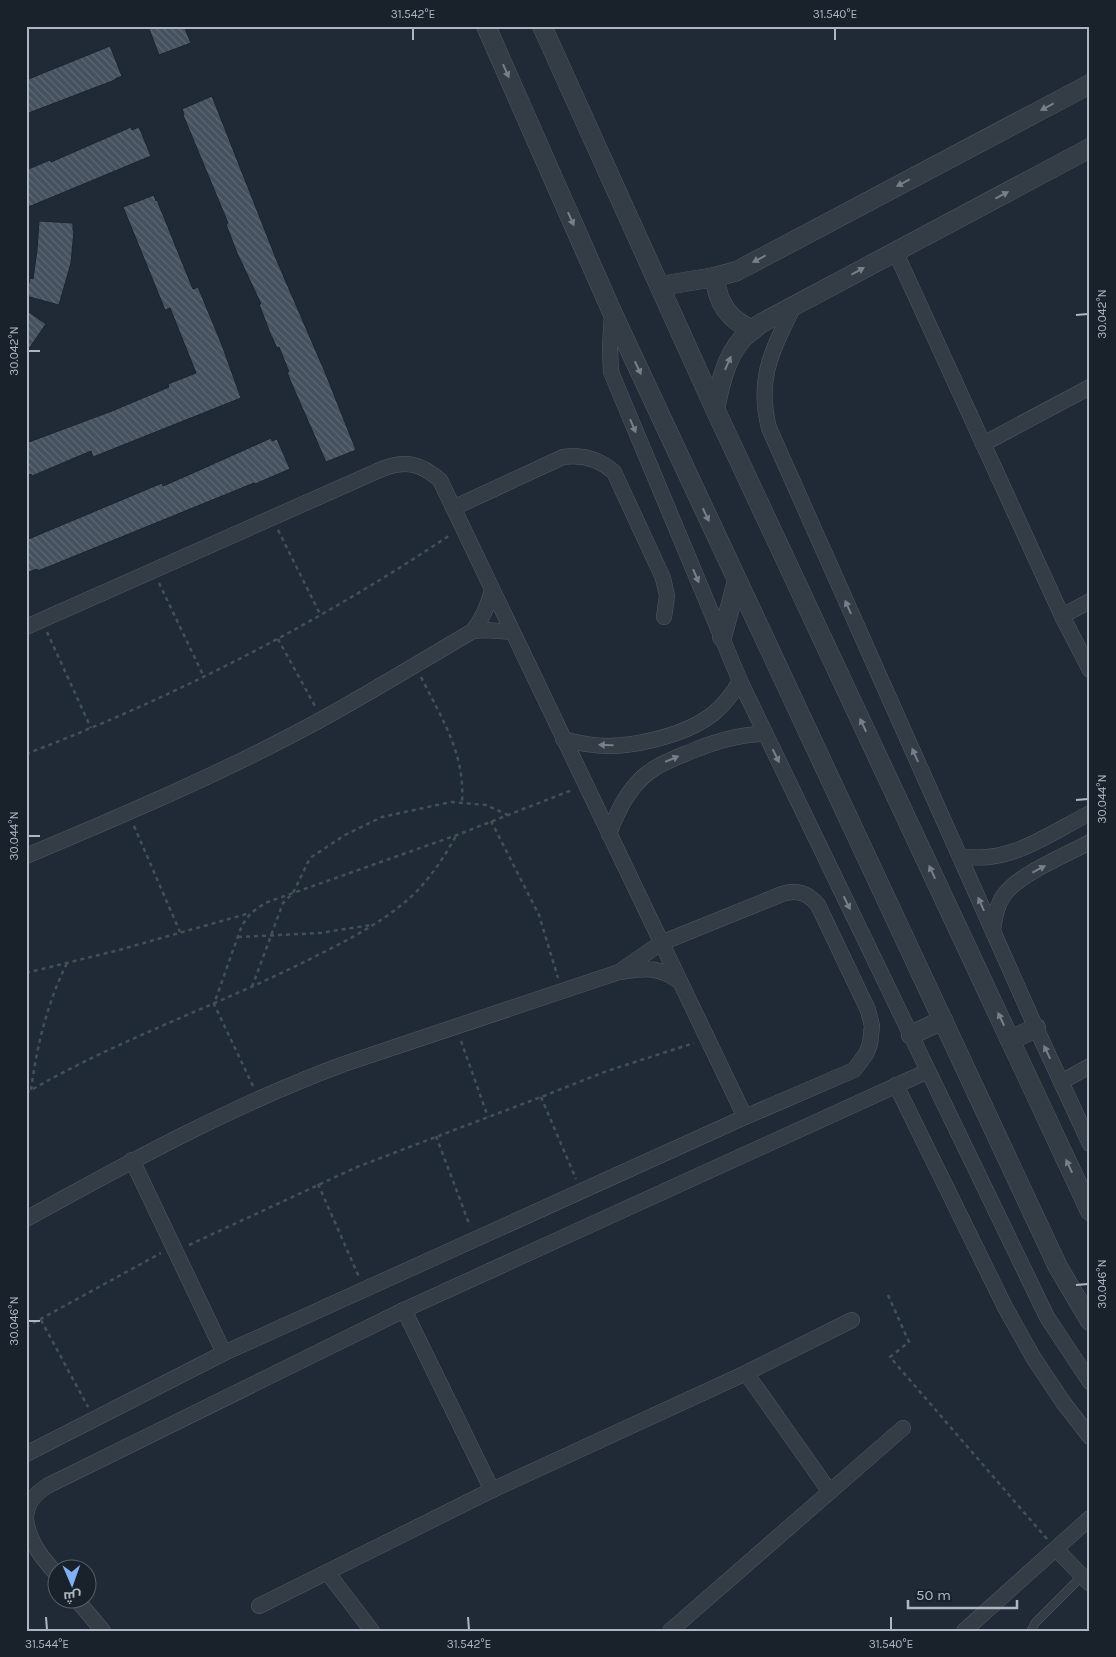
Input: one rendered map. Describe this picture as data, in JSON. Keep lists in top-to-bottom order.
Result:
{
  "scale_bar": "50 m",
  "north": "bottom",
  "coordinates": [
    "31.542°E",
    "31.540°E",
    "30.042°N",
    "30.044°N",
    "30.046°N",
    "31.544°E"
  ]
}
